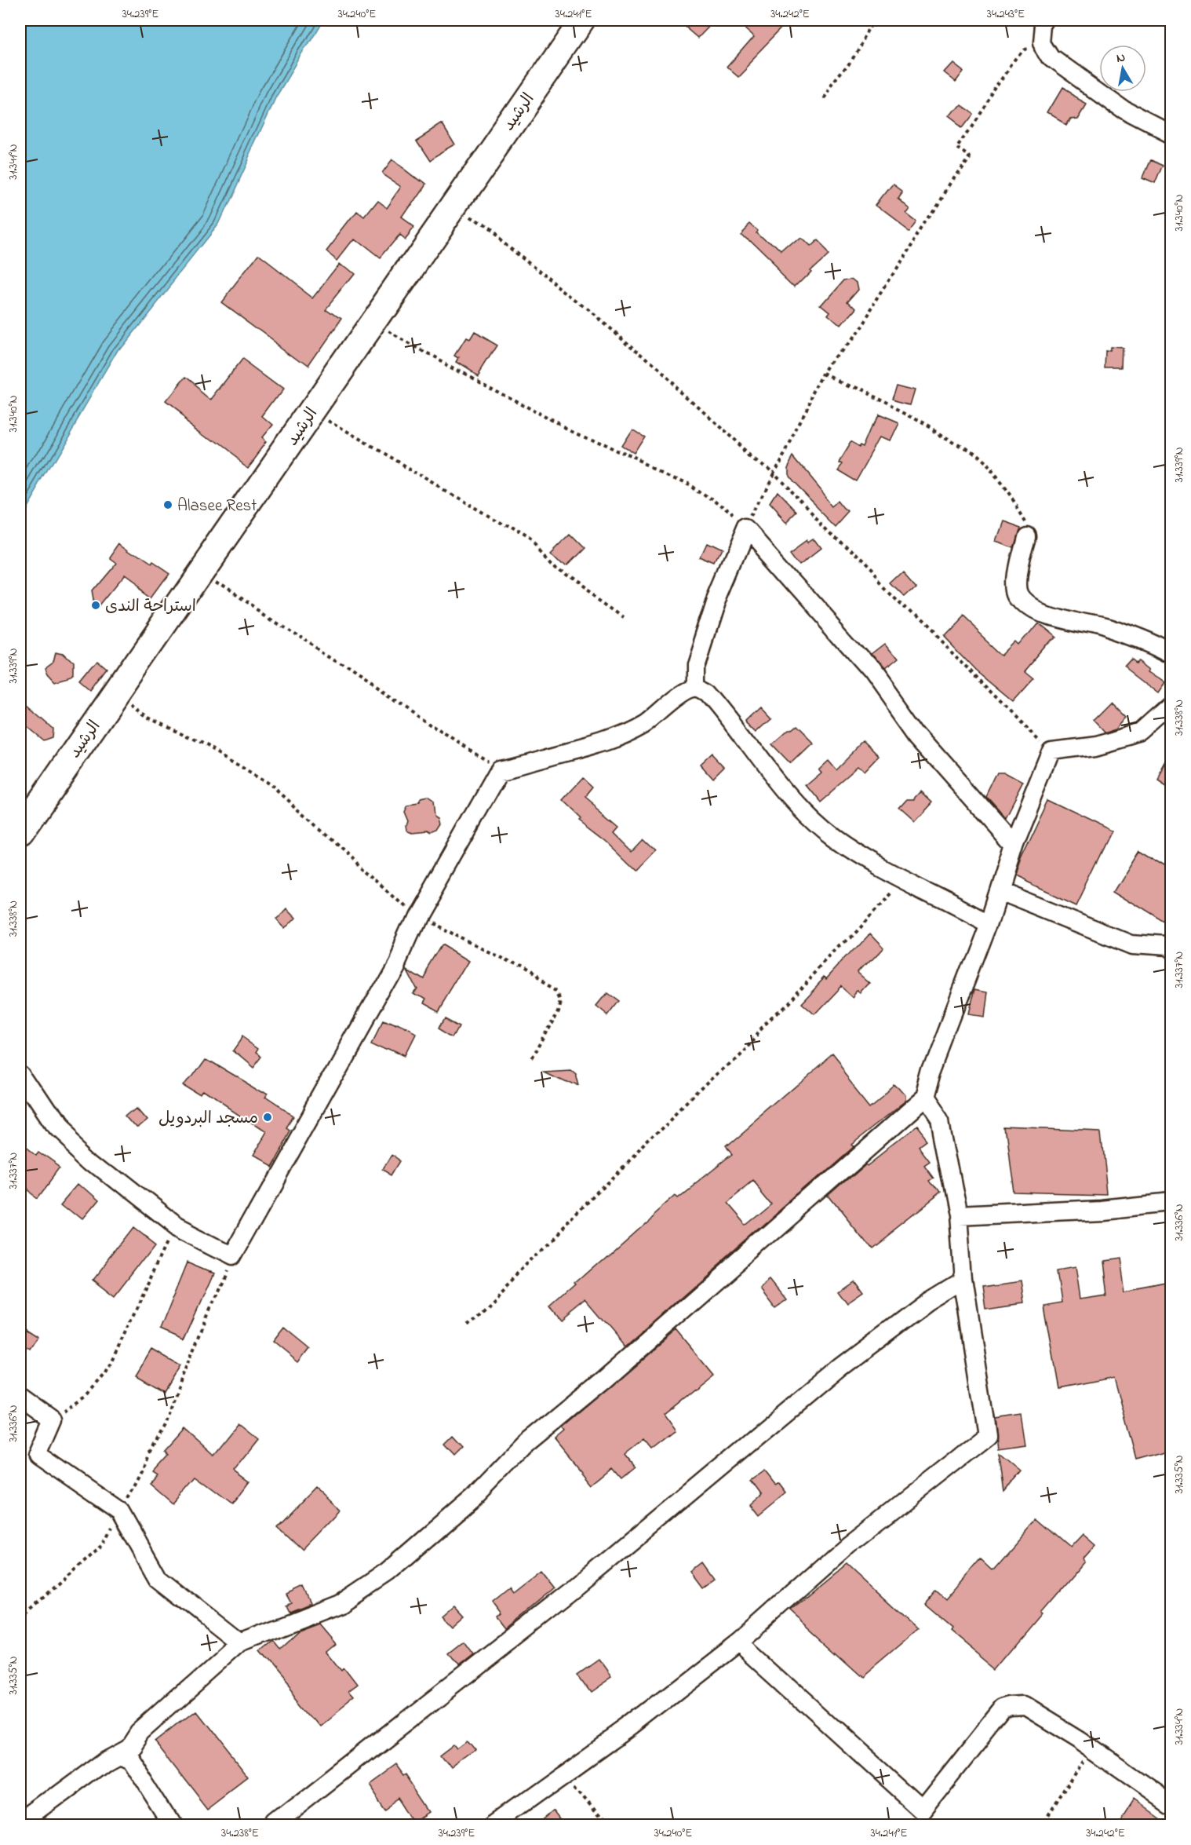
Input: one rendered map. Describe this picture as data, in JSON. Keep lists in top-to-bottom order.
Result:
{
  "streets": {
    "main road": ["الرشيد"]
  },
  "places": ["Alasee Rest", "استراحة الندى", "مسجد البردويل"],
  "north": "top",
  "coordinates": [
    "34.239°E",
    "34.240°E",
    "34.241°E",
    "34.242°E",
    "34.243°E",
    "31.341°N",
    "31.340°N",
    "31.339°N",
    "31.338°N",
    "31.337°N",
    "31.336°N",
    "31.335°N",
    "31.334°N",
    "34.238°E"
  ]
}
